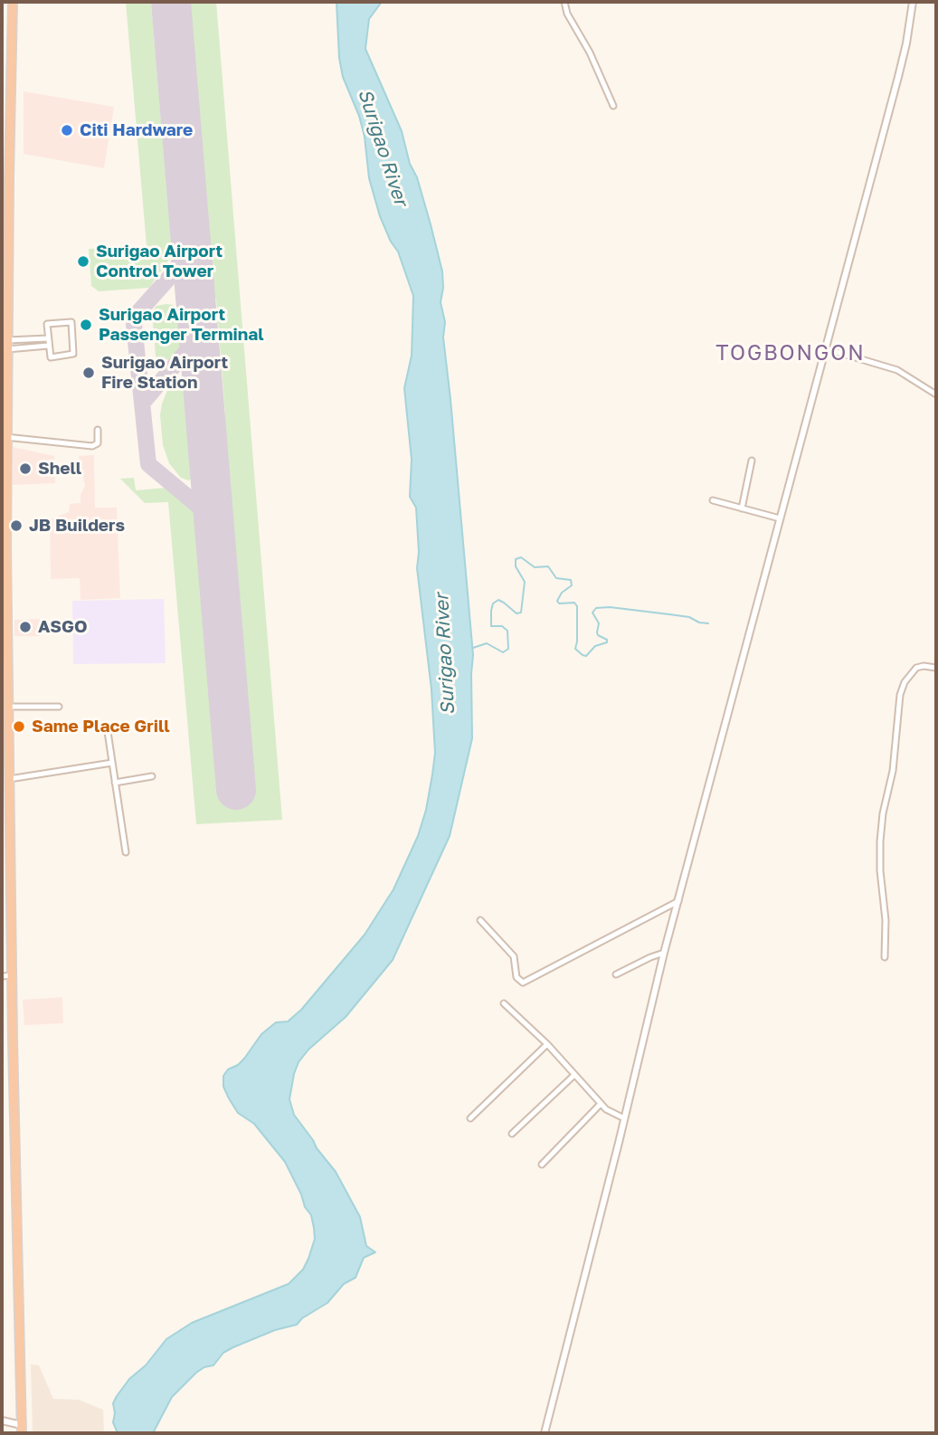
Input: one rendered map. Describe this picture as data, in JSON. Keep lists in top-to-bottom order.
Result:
{
  "districts": ["TOGBONGON"],
  "water": ["Surigao River"],
  "places": [
    "Citi Hardware",
    "Surigao Airport Control Tower",
    "Surigao Airport Passenger Terminal",
    "Surigao Airport Fire Station",
    "Shell",
    "JB Builders",
    "ASGO",
    "Same Place Grill"
  ]
}
